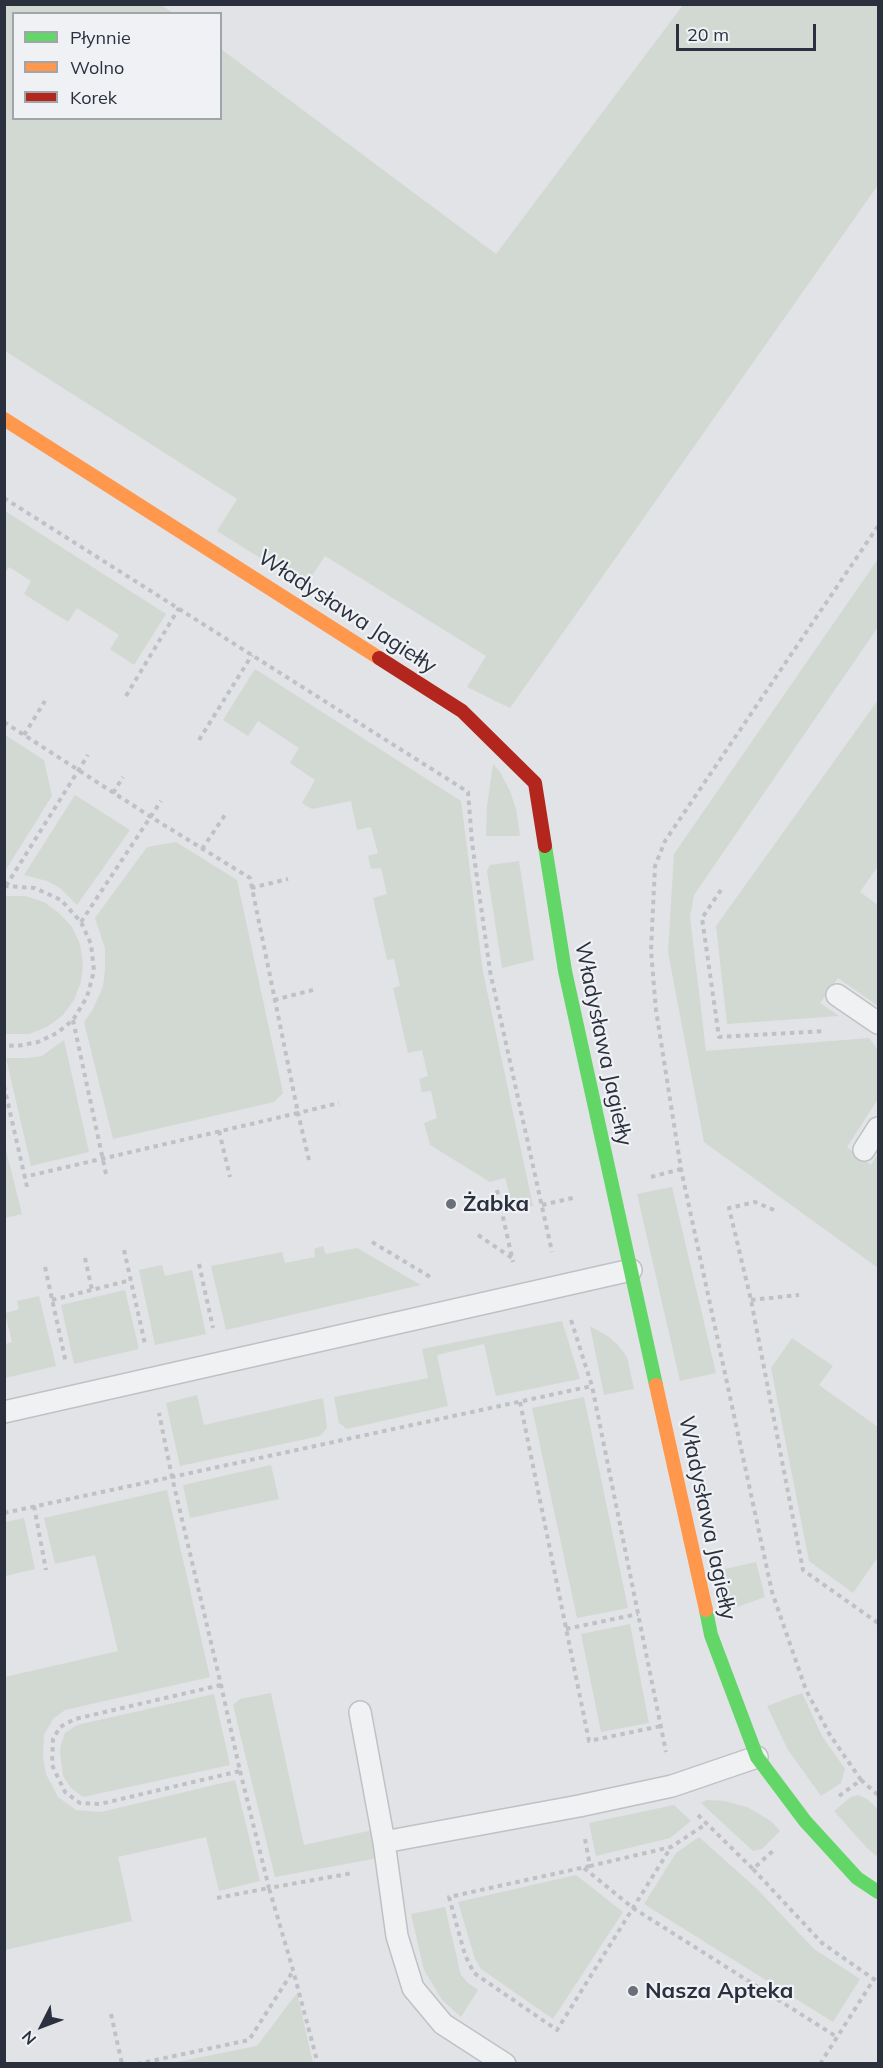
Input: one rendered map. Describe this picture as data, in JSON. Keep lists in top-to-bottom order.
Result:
{
  "streets": {
    "street": ["Władysława Jagiełły"]
  },
  "places": ["Żabka", "Nasza Apteka"],
  "legend": ["Płynnie", "Wolno", "Korek"],
  "scale_bar": "20 m",
  "north": "bottom left"
}
